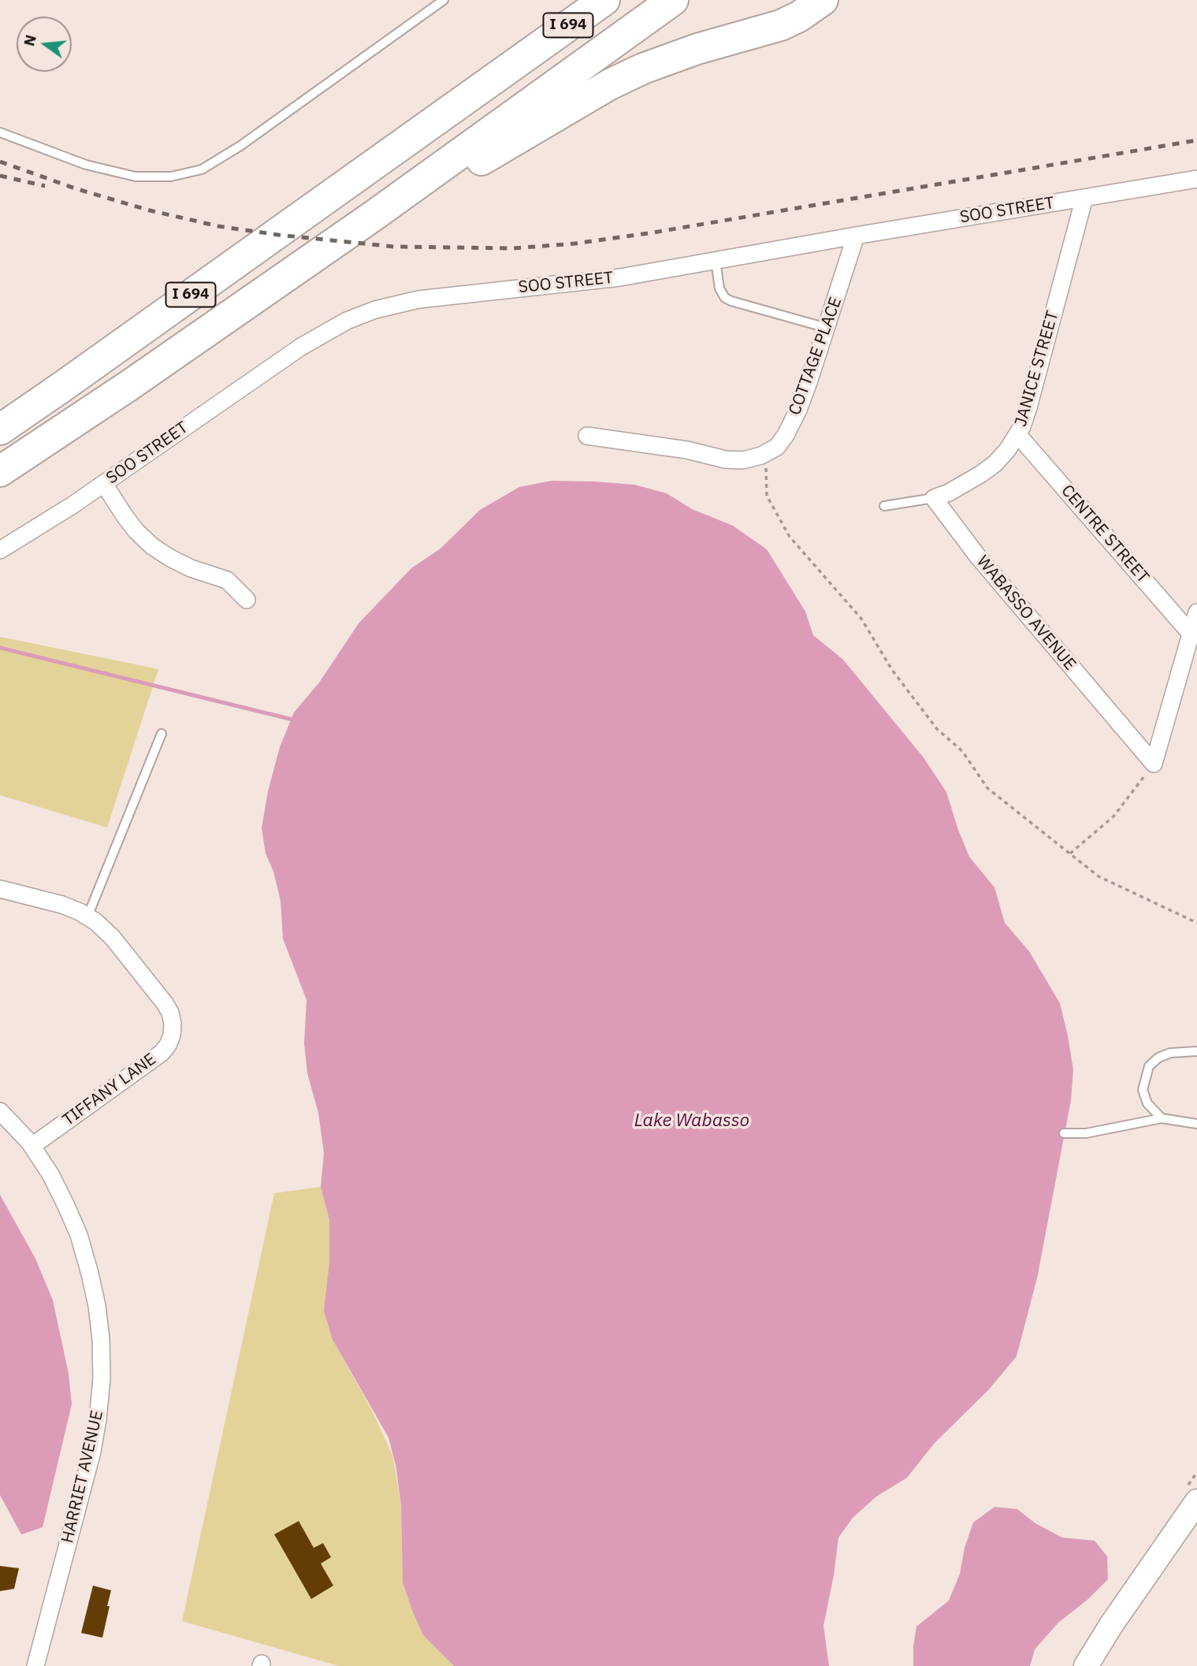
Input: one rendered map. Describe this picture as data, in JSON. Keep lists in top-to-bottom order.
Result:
{
  "streets": {
    "highway": ["I 694"],
    "street": [
      "SOO STREET",
      "COTTAGE PLACE",
      "JANICE STREET",
      "CENTRE STREET",
      "WABASSO AVENUE",
      "TIFFANY LANE",
      "HARRIET AVENUE"
    ]
  },
  "crossings": [
    ["SOO STREET", "COTTAGE PLACE"],
    ["SOO STREET", "JANICE STREET"],
    ["JANICE STREET", "CENTRE STREET"],
    ["JANICE STREET", "WABASSO AVENUE"],
    ["TIFFANY LANE", "HARRIET AVENUE"]
  ],
  "water": ["Lake Wabasso"],
  "north": "left"
}
